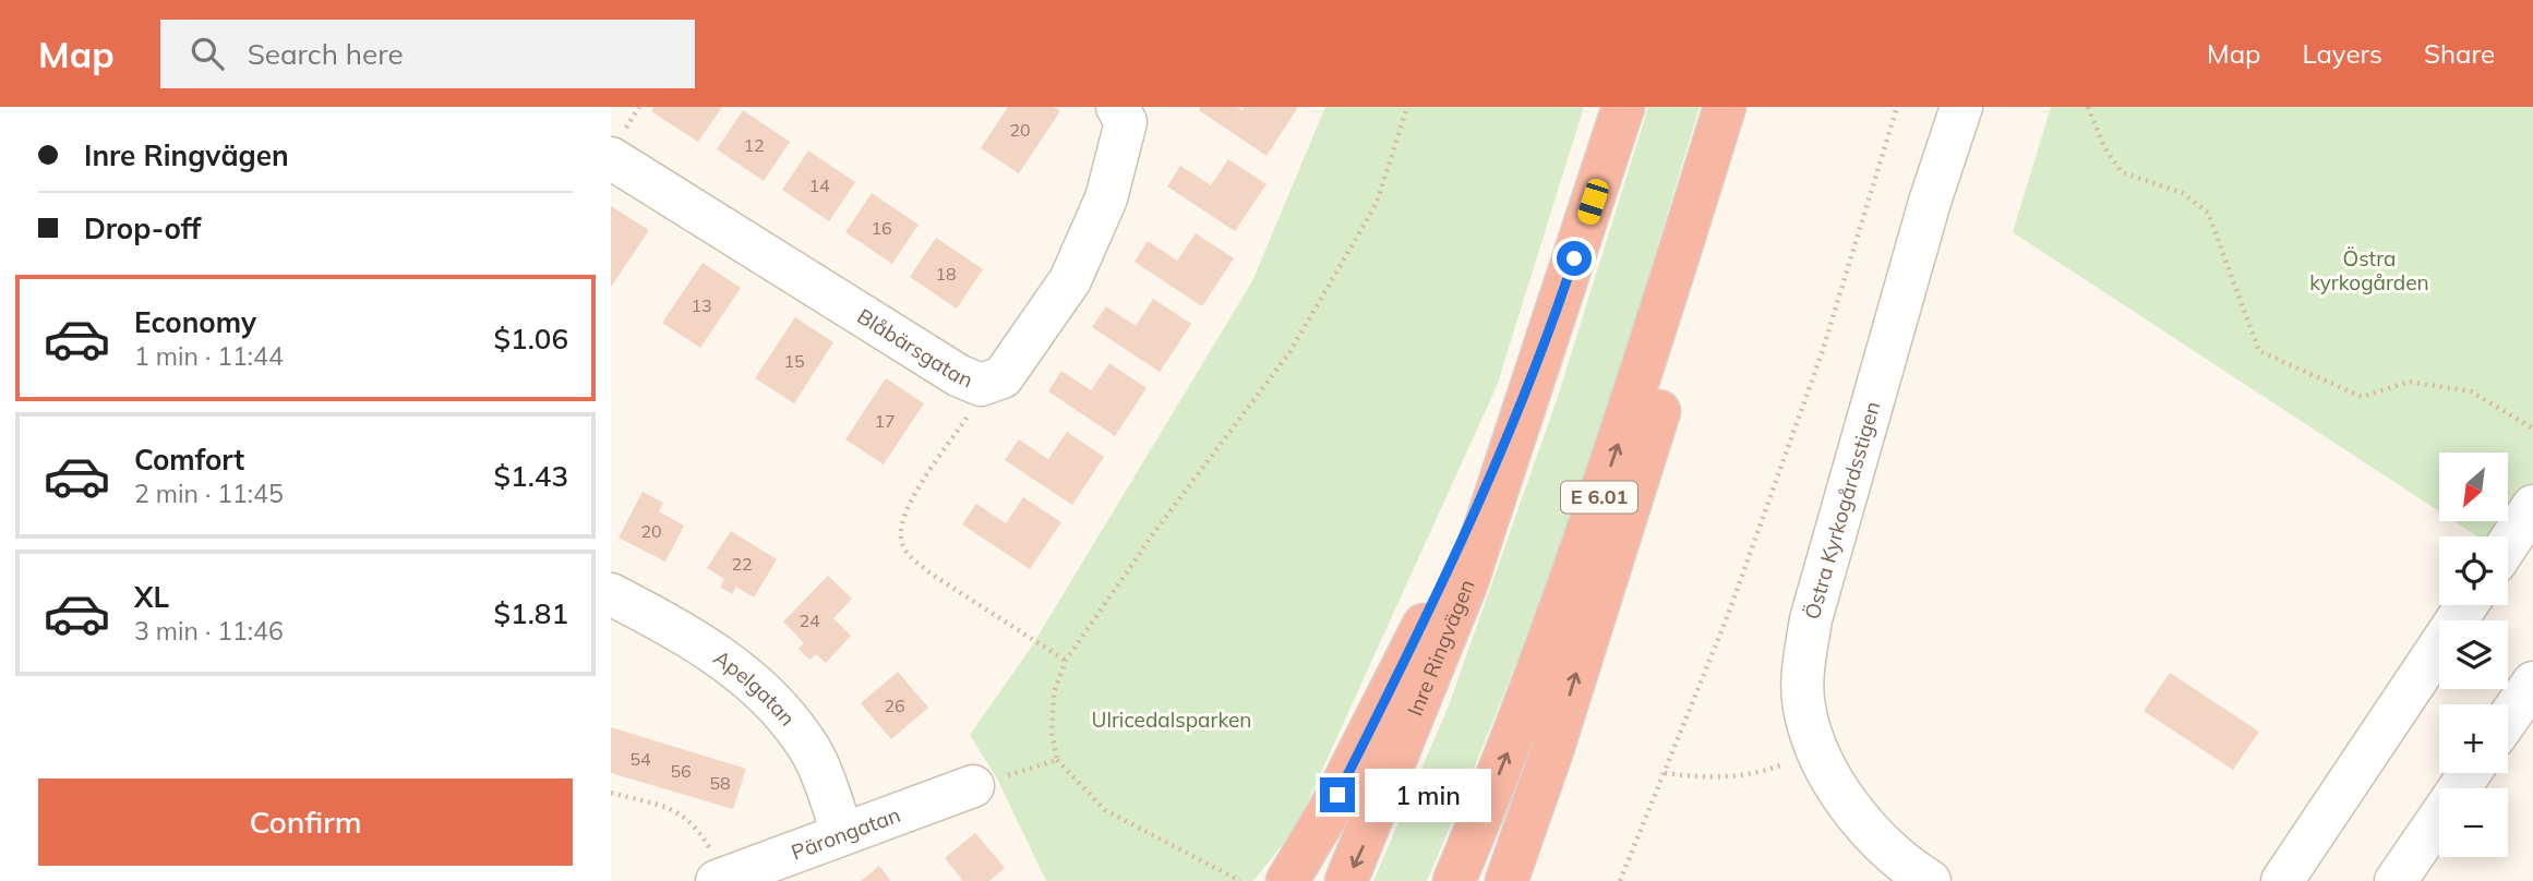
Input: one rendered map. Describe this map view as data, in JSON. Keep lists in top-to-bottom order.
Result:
{
  "streets": {
    "highway": ["E 6.01", "Inre Ringvägen"],
    "street": [
      "Blåbärsgatan",
      "Östra Kyrkogårdsstigen",
      "Apelgatan",
      "Pärongatan"
    ]
  },
  "crossings": [
    ["Apelgatan", "Pärongatan"]
  ],
  "parks": ["Östra kyrkogården", "Ulricedalsparken"],
  "house_numbers": [
    "20",
    "12",
    "14",
    "16",
    "18",
    "13",
    "15",
    "17",
    "20",
    "22",
    "24",
    "26",
    "54",
    "56",
    "58"
  ],
  "north": "bottom left",
  "page": {
    "header": "Map",
    "search": "Search here",
    "nav": ["Map", "Layers", "Share"],
    "banner": ["Inre Ringvägen", "Drop-off"],
    "list": [
      {
        "name": "Economy",
        "note": "1 min · 11:44",
        "value": "$1.06"
      },
      {
        "name": "Comfort",
        "note": "2 min · 11:45",
        "value": "$1.43"
      },
      {
        "name": "XL",
        "note": "3 min · 11:46",
        "value": "$1.81"
      }
    ],
    "map_buttons": ["+", "−"],
    "buttons": "Confirm",
    "bubble": "1 min"
  }
}
